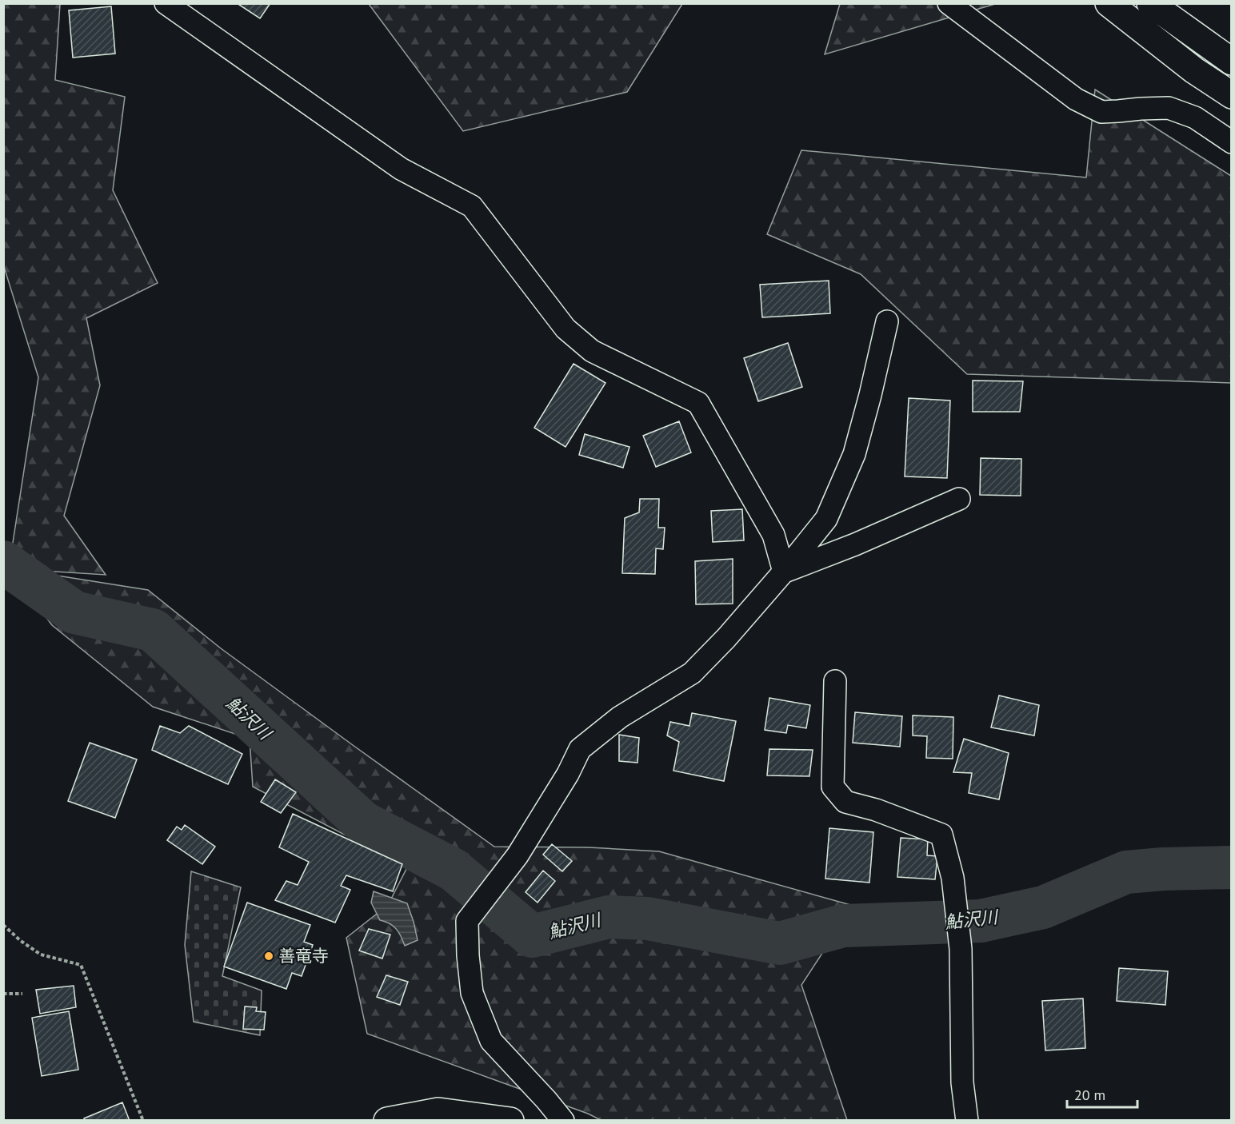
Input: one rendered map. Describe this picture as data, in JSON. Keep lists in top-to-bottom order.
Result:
{
  "water": ["鮎沢川"],
  "places": ["善竜寺"],
  "scale_bar": "20 m"
}
